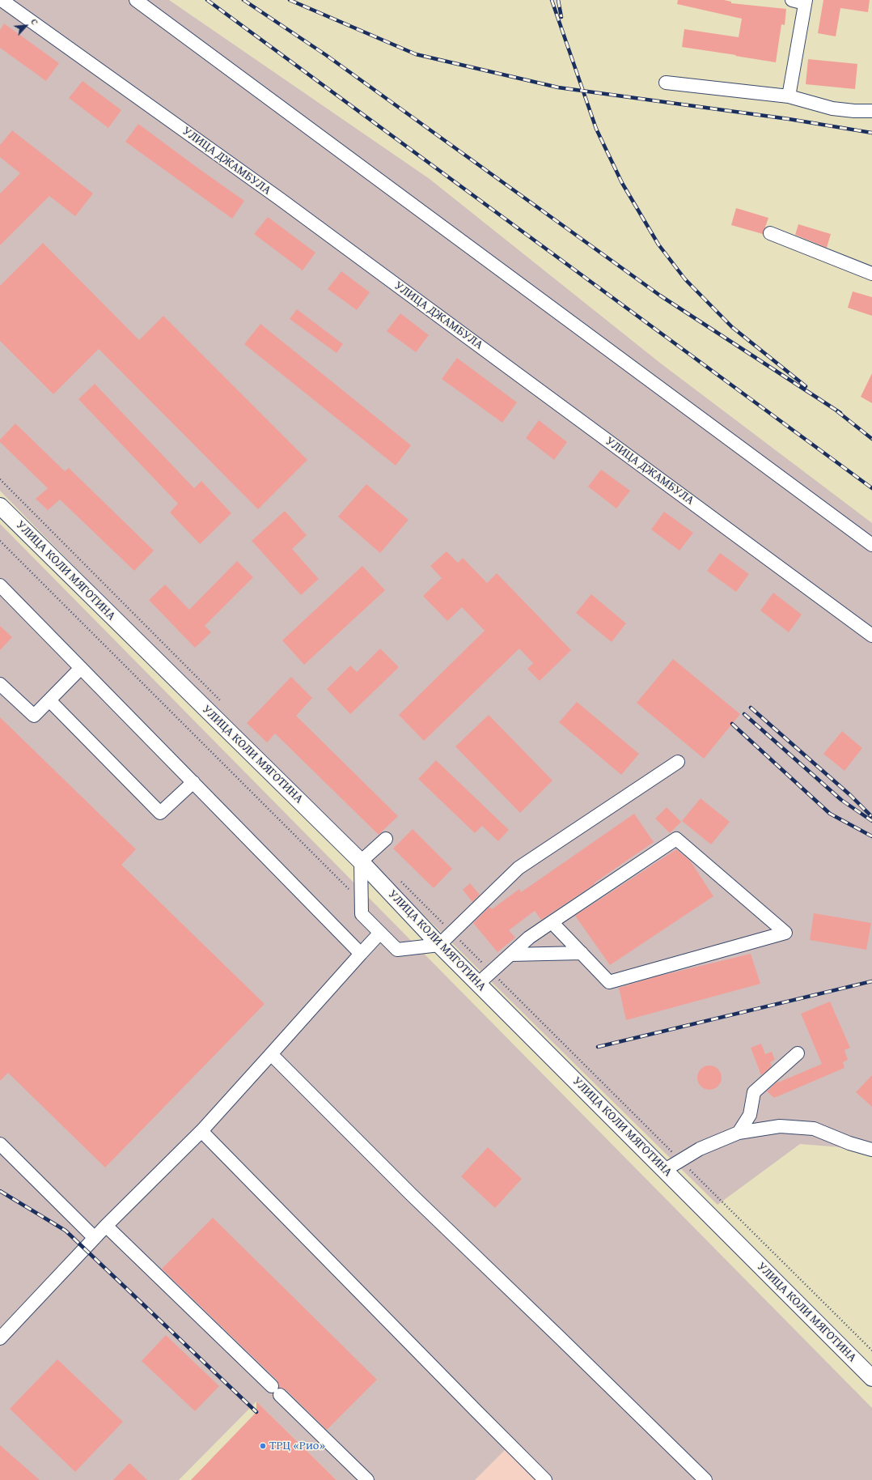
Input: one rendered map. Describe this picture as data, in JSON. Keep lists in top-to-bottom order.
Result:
{
  "streets": {
    "main road": ["УЛИЦА КОЛИ МЯГОТИНА"],
    "street": ["УЛИЦА ДЖАМБУЛА"]
  },
  "places": ["ТРЦ «Рио»"],
  "north": "top right"
}
